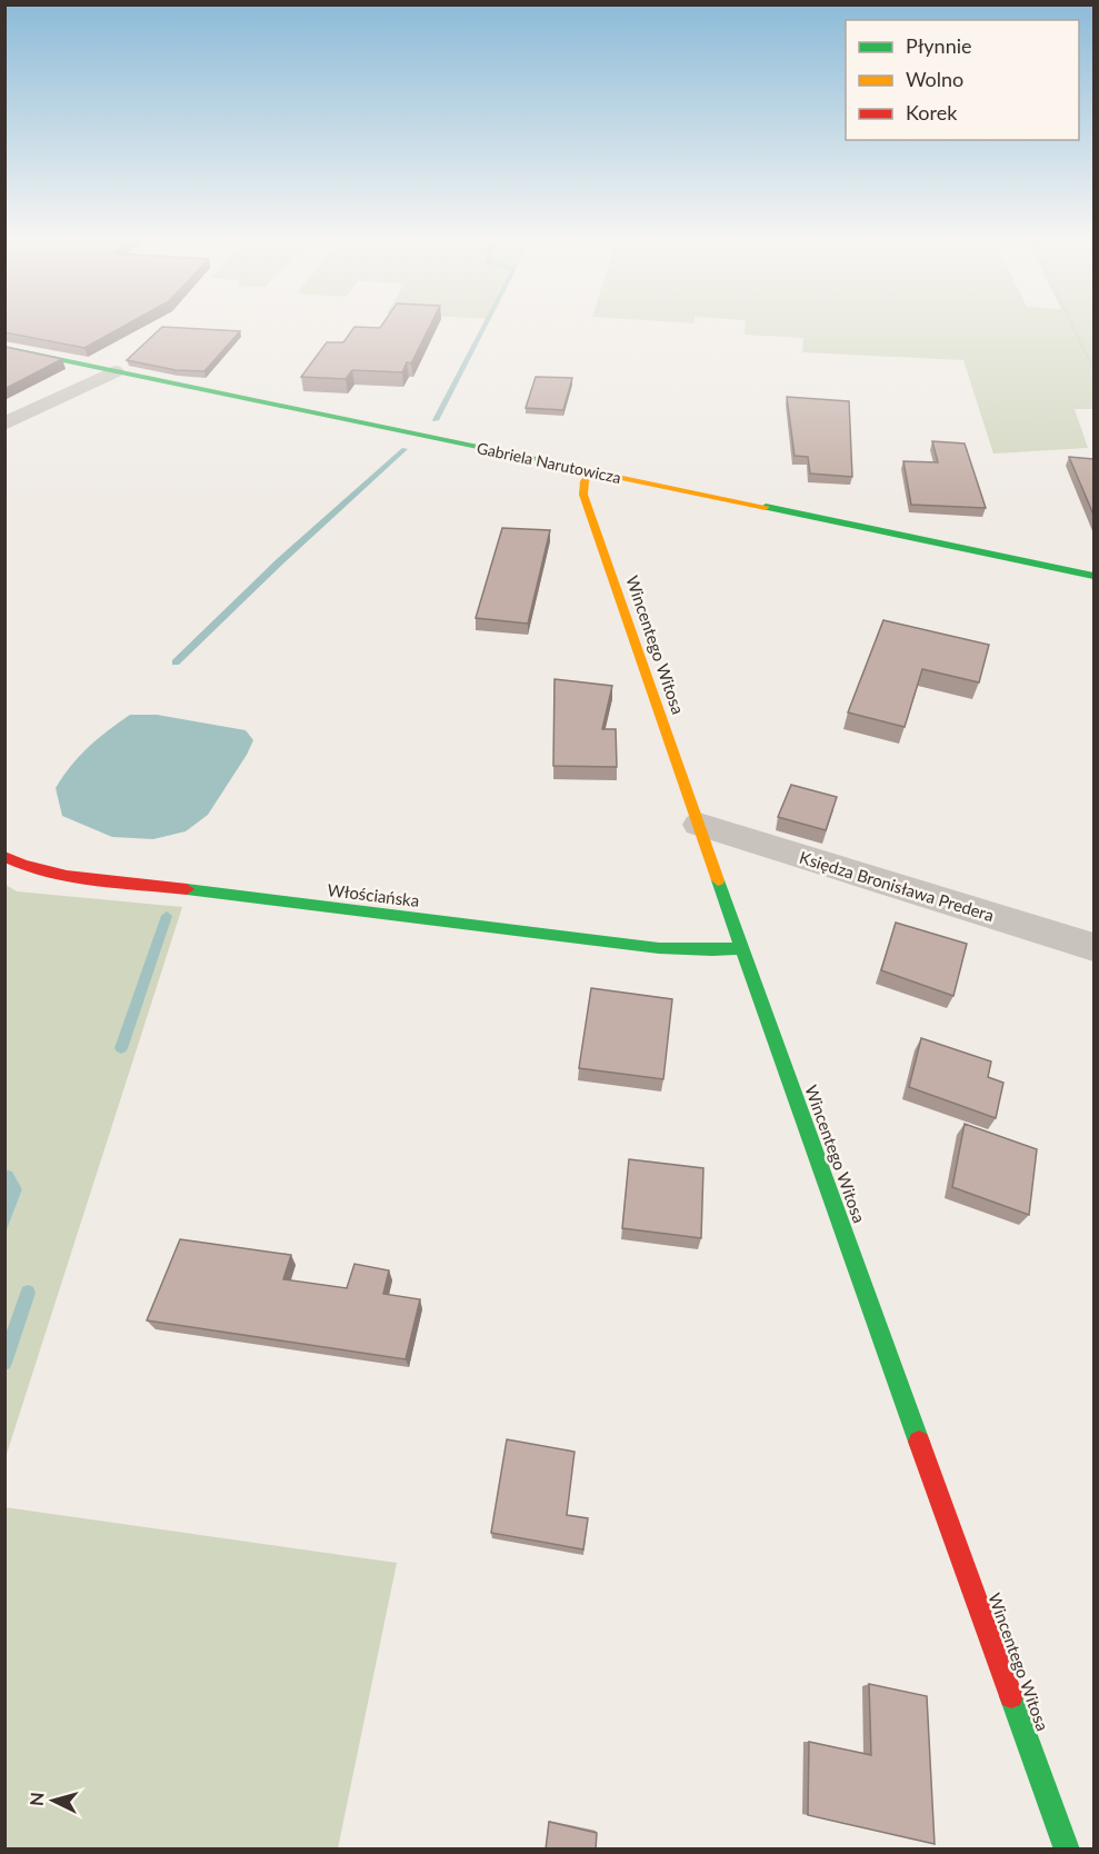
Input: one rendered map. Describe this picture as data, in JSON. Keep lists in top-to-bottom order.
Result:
{
  "streets": {
    "street": [
      "Gabriela Narutowicza",
      "Wincentego Witosa",
      "Księdza Bronisława Predera",
      "Włościańska"
    ]
  },
  "crossings": [
    ["Gabriela Narutowicza", "Wincentego Witosa"],
    ["Wincentego Witosa", "Księdza Bronisława Predera"],
    ["Wincentego Witosa", "Włościańska"]
  ],
  "legend": ["Płynnie", "Wolno", "Korek"],
  "north": "left"
}
